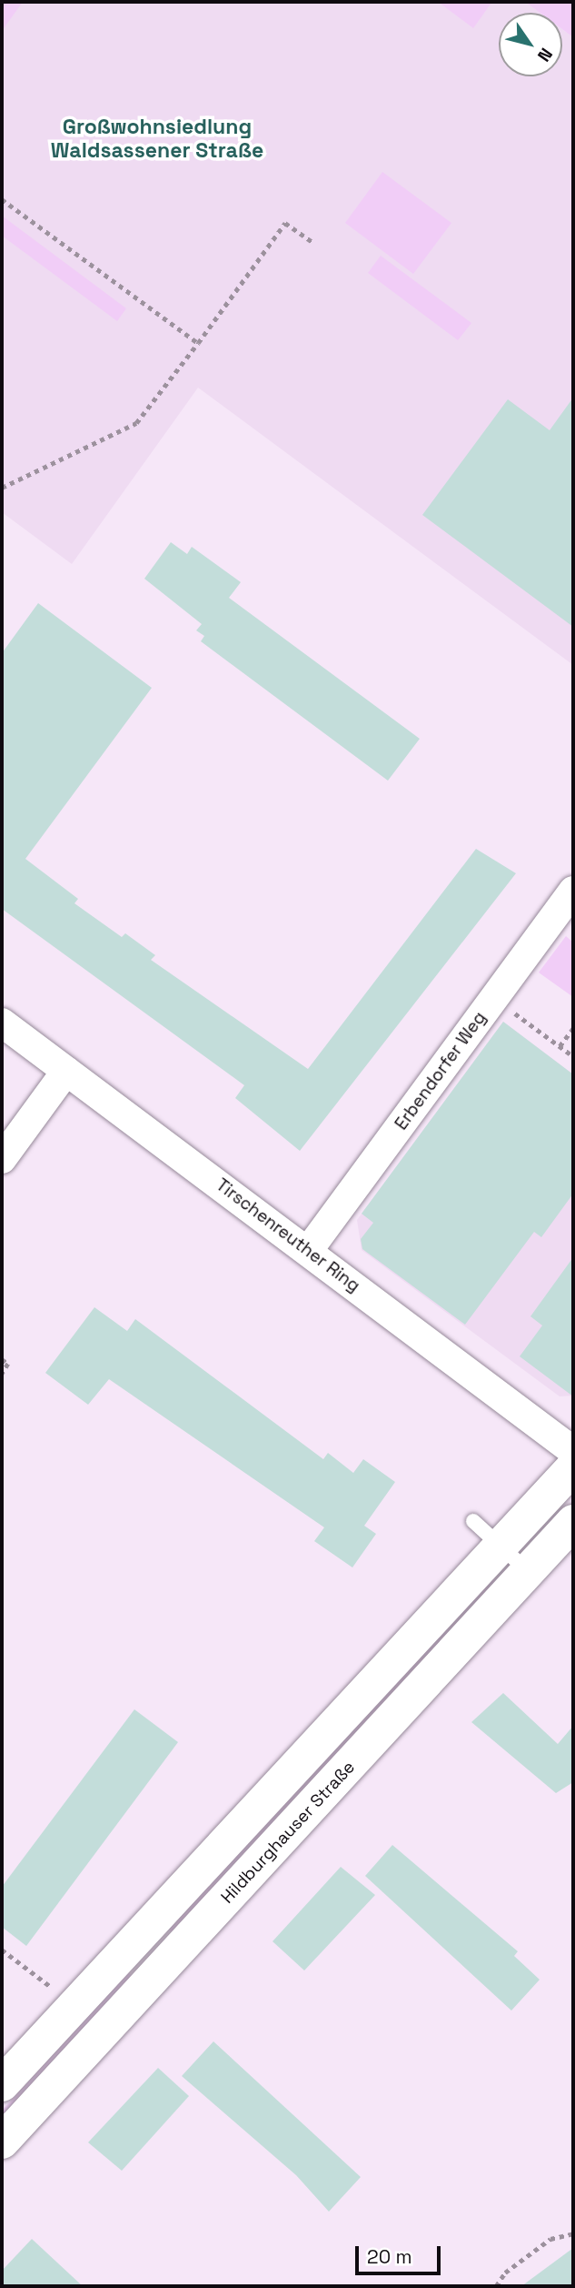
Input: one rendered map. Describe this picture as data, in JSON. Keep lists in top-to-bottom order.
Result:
{
  "streets": {
    "main road": ["Hildburghauser Straße"],
    "street": ["Erbendorfer Weg", "Tirschenreuther Ring"]
  },
  "crossings": [
    ["Erbendorfer Weg", "Tirschenreuther Ring"]
  ],
  "districts": ["Großwohnsiedlung Waldsassener Straße"],
  "scale_bar": "20 m",
  "north": "bottom right"
}
